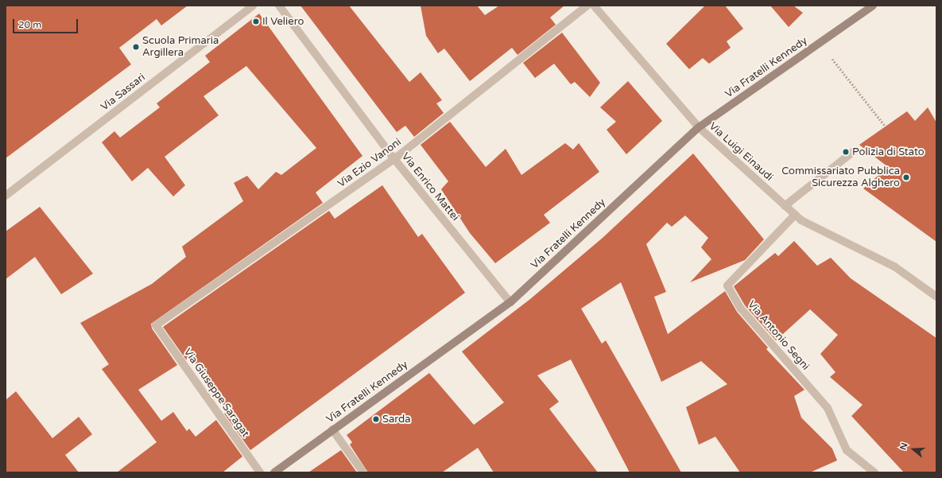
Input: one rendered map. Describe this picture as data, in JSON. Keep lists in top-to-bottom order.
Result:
{
  "streets": {
    "street": [
      "Via Fratelli Kennedy",
      "Via Sassari",
      "Via Luigi Einaudi",
      "Via Ezio Vanoni",
      "Via Enrico Mattei",
      "Via Antonio Segni",
      "Via Giuseppe Saragat"
    ]
  },
  "crossings": [
    ["Via Fratelli Kennedy", "Via Luigi Einaudi"],
    ["Via Fratelli Kennedy", "Via Enrico Mattei"],
    ["Via Luigi Einaudi", "Via Antonio Segni"],
    ["Via Ezio Vanoni", "Via Enrico Mattei"],
    ["Via Ezio Vanoni", "Via Giuseppe Saragat"]
  ],
  "places": [
    "Il Veliero",
    "Scuola Primaria Argillera",
    "Polizia di Stato",
    "Commissariato Pubblica Sicurezza Alghero",
    "Sarda"
  ],
  "scale_bar": "20 m",
  "north": "left"
}
